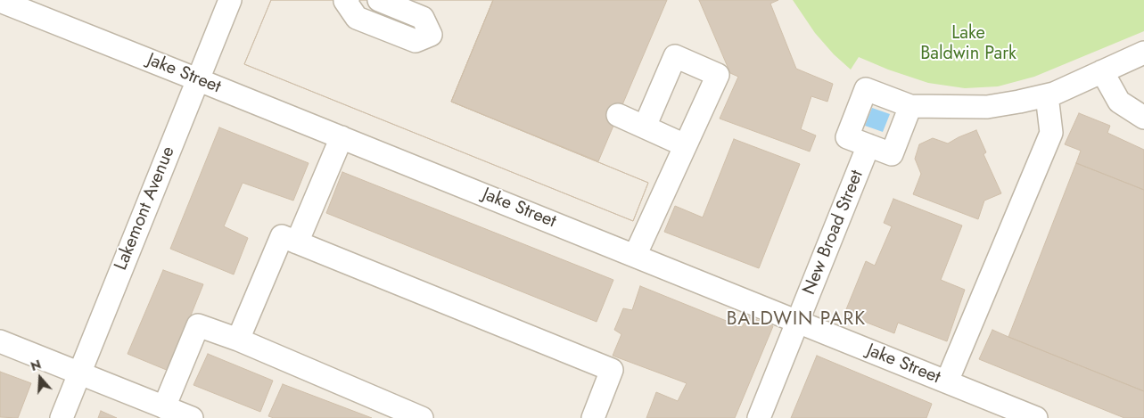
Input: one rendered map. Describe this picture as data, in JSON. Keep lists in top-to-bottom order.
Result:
{
  "streets": {
    "street": ["Jake Street", "Lakemont Avenue", "New Broad Street"]
  },
  "crossings": [
    ["Jake Street", "Lakemont Avenue"],
    ["Jake Street", "New Broad Street"]
  ],
  "districts": ["BALDWIN PARK"],
  "parks": ["Lake Baldwin Park"],
  "north": "top"
}
